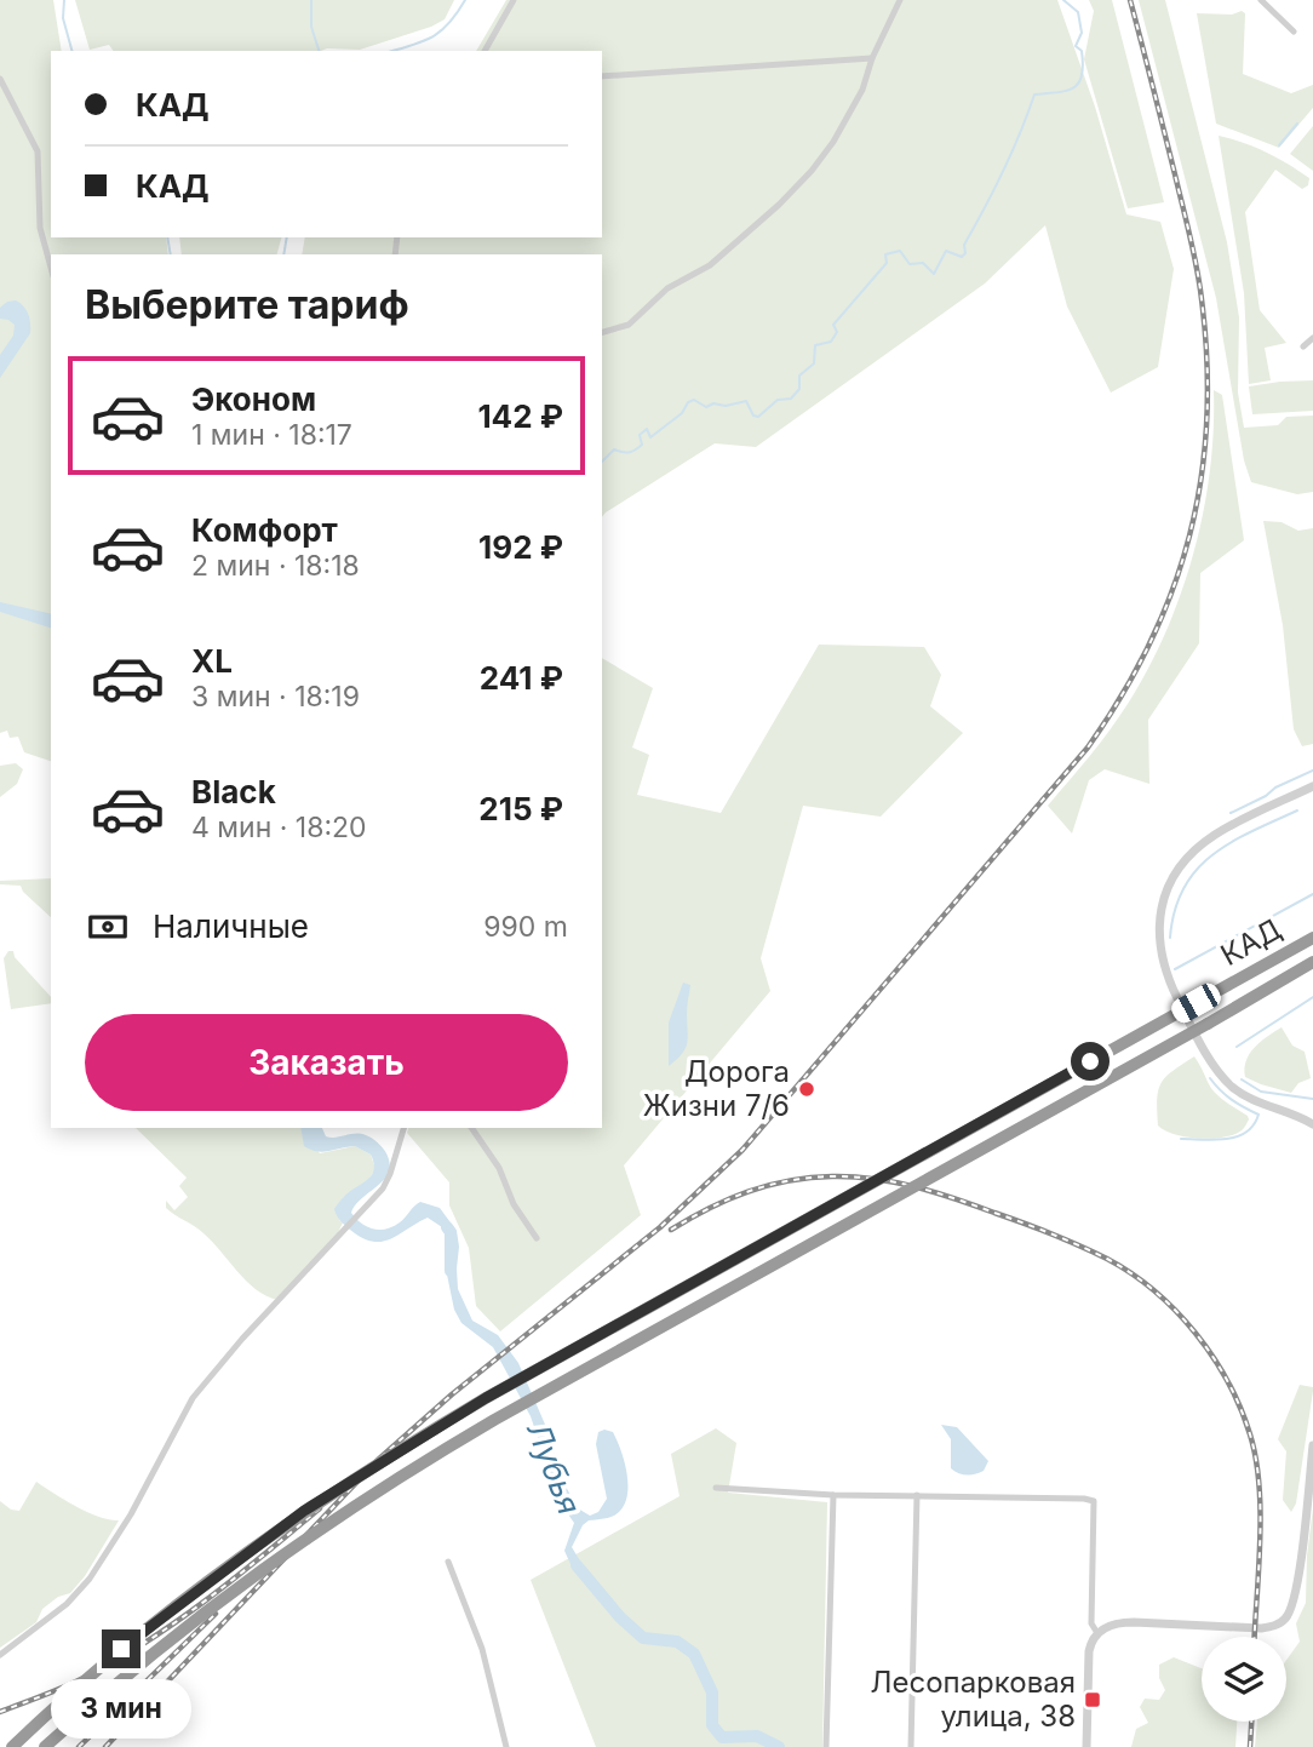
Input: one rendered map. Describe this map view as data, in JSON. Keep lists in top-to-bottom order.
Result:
{
  "streets": {
    "highway": ["КАД"]
  },
  "water": ["Лубья"],
  "places": {
    "other": ["Дорога Жизни 7/6"],
    "transit": ["Лесопарковая улица, 38"]
  },
  "page": {
    "banner": ["КАД", "КАД"],
    "heading": "Выберите тариф",
    "list": [
      {
        "name": "Эконом",
        "note": "1 мин · 18:17",
        "value": "142 ₽"
      },
      {
        "name": "Комфорт",
        "note": "2 мин · 18:18",
        "value": "192 ₽"
      },
      {
        "name": "XL",
        "note": "3 мин · 18:19",
        "value": "241 ₽"
      },
      {
        "name": "Black",
        "note": "4 мин · 18:20",
        "value": "215 ₽"
      }
    ],
    "pay": ["Наличные", "990 m"],
    "buttons": "Заказать",
    "bubble": "3 мин"
  }
}
